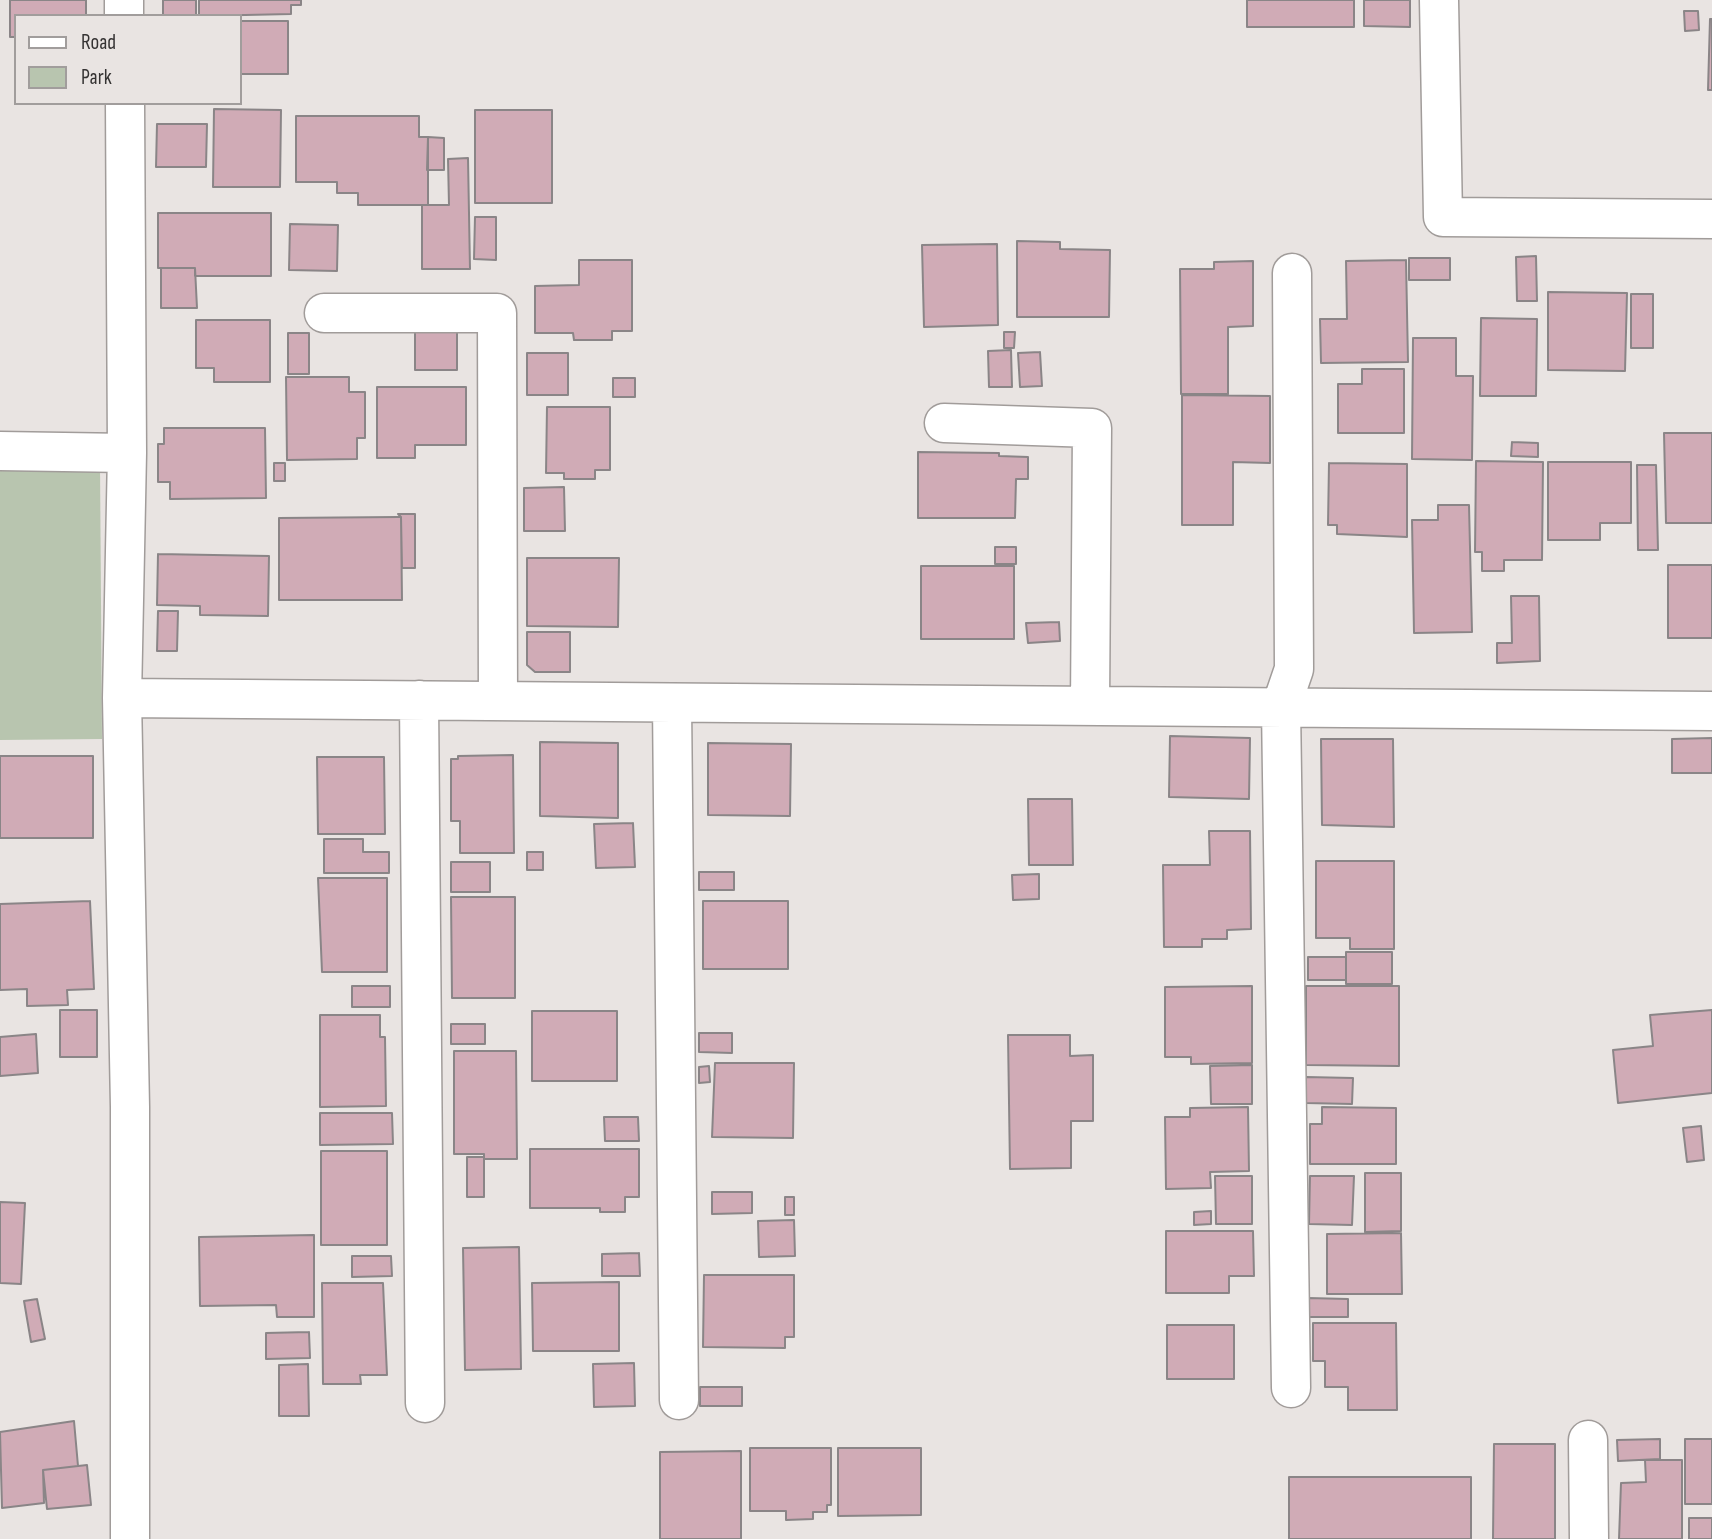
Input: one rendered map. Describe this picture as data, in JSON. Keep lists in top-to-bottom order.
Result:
{
  "legend": ["Road", "Park"]
}
